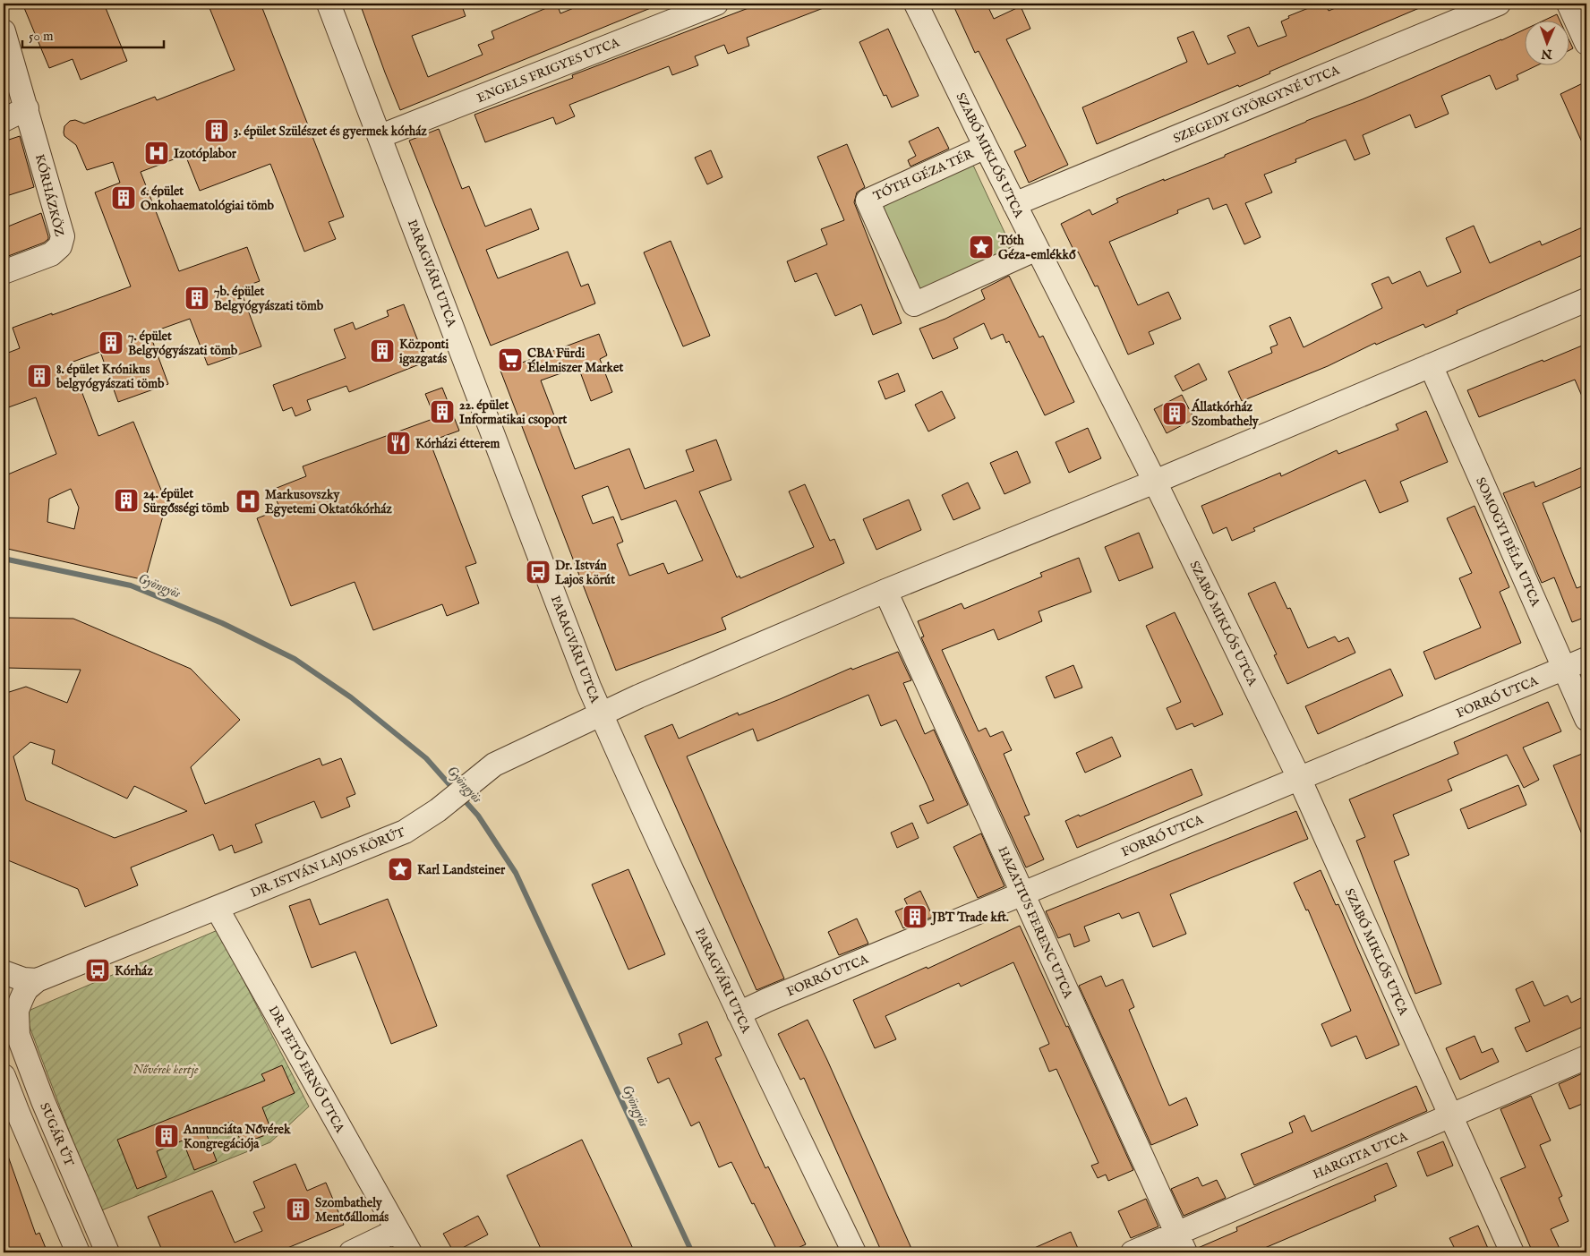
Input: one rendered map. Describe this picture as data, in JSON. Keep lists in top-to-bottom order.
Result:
{
  "streets": {
    "street": [
      "ENGELS FRIGYES UTCA",
      "SZEGEDY GYÖRGYNÉ UTCA",
      "SZABÓ MIKLÓS UTCA",
      "TÓTH GÉZA TÉR",
      "KÓRHÁZKÖZ",
      "PARAGVÁRI UTCA",
      "SOMOGYI BÉLA UTCA",
      "FORRÓ UTCA",
      "DR. ISTVÁN LAJOS KÖRÚT",
      "HAZATIUS FERENC UTCA",
      "DR. PETŐ ERNŐ UTCA",
      "SUGÁR ÚT",
      "HARGITA UTCA"
    ]
  },
  "crossings": [
    ["ENGELS FRIGYES UTCA", "PARAGVÁRI UTCA"],
    ["SZEGEDY GYÖRGYNÉ UTCA", "SZABÓ MIKLÓS UTCA"],
    ["SZABÓ MIKLÓS UTCA", "TÓTH GÉZA TÉR"],
    ["SZABÓ MIKLÓS UTCA", "FORRÓ UTCA"],
    ["SZABÓ MIKLÓS UTCA", "DR. ISTVÁN LAJOS KÖRÚT"],
    ["SZABÓ MIKLÓS UTCA", "HARGITA UTCA"],
    ["PARAGVÁRI UTCA", "FORRÓ UTCA"],
    ["PARAGVÁRI UTCA", "DR. ISTVÁN LAJOS KÖRÚT"],
    ["SOMOGYI BÉLA UTCA", "FORRÓ UTCA"],
    ["SOMOGYI BÉLA UTCA", "DR. ISTVÁN LAJOS KÖRÚT"],
    ["FORRÓ UTCA", "HAZATIUS FERENC UTCA"],
    ["DR. ISTVÁN LAJOS KÖRÚT", "HAZATIUS FERENC UTCA"],
    ["DR. ISTVÁN LAJOS KÖRÚT", "DR. PETŐ ERNŐ UTCA"],
    ["DR. ISTVÁN LAJOS KÖRÚT", "SUGÁR ÚT"],
    ["HAZATIUS FERENC UTCA", "HARGITA UTCA"]
  ],
  "water": ["Gyöngyös"],
  "parks": ["Nővérek kertje"],
  "places": {
    "building": [
      "3. épület Szülészet és gyermek kórház",
      "6. épület Onkohaematológiai tömb",
      "7b. épület Belgyógyászati tömb",
      "7. épület Belgyógyászati tömb",
      "Központi igazgatás",
      "8. épület Krónikus belgyógyászati tömb",
      "22. épület Informatikai csoport",
      "Állatkórház Szombathely",
      "24. épület Sürgősségi tömb",
      "JBT Trade kft.",
      "Annunciáta Nővérek Kongregációja",
      "Szombathely Mentőállomás"
    ],
    "hospital": ["Izotóplabor", "Markusovszky Egyetemi Oktatókórház"],
    "place": ["Tóth Géza-emlékkő", "Karl Landsteiner"],
    "supermarket": ["CBA Fürdi Élelmiszer Market"],
    "restaurant": ["Kórházi étterem"],
    "bus stop": ["Dr. István Lajos körút", "Kórház"]
  },
  "scale_bar": "50 m",
  "north": "bottom"
}
